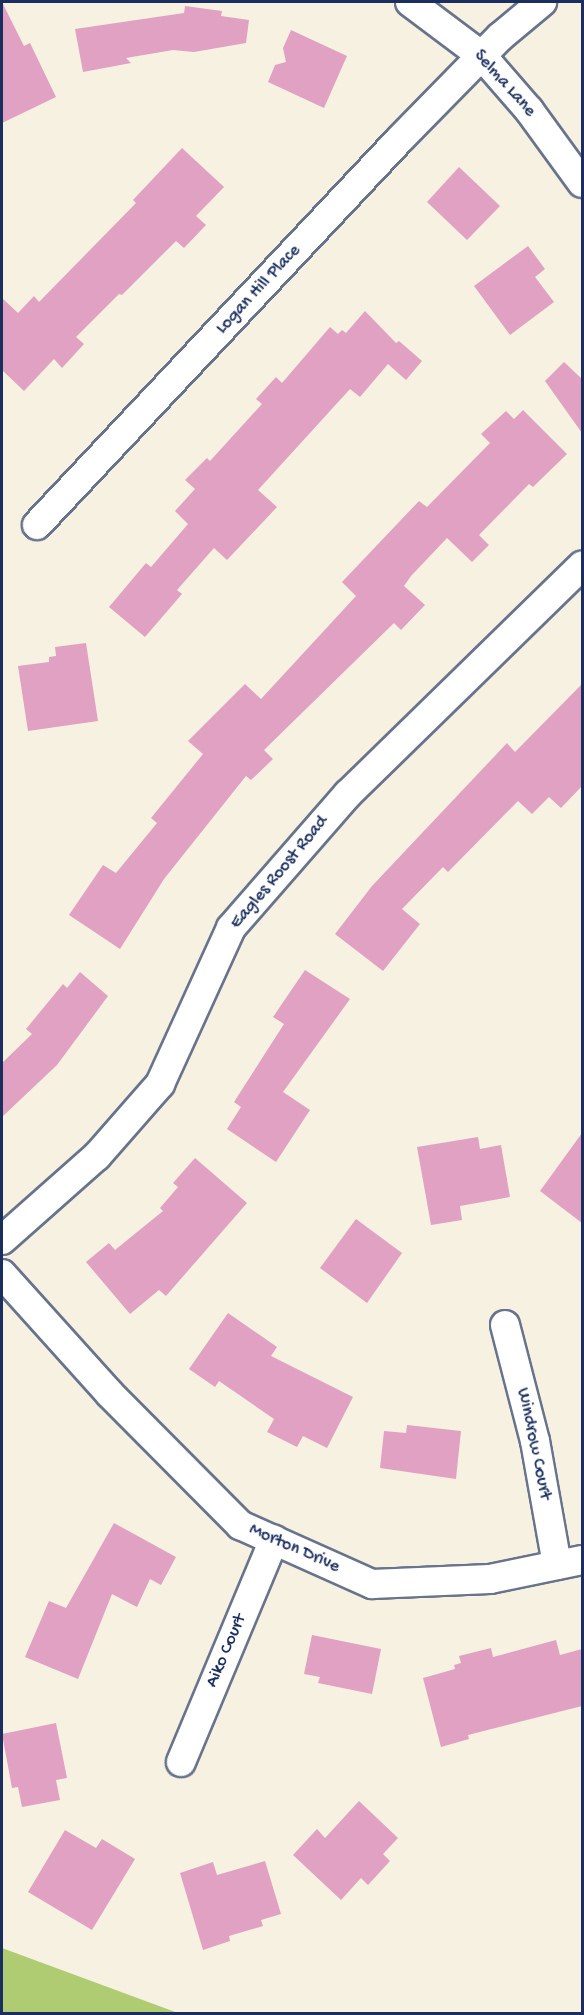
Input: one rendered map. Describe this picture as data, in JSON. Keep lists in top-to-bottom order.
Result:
{
  "streets": {
    "street": [
      "Selma Lane",
      "Logan Hill Place",
      "Eagles Roost Road",
      "Windrow Court",
      "Morton Drive",
      "Aiko Court"
    ]
  },
  "crossings": [
    ["Selma Lane", "Logan Hill Place"],
    ["Windrow Court", "Morton Drive"],
    ["Morton Drive", "Aiko Court"]
  ]
}
